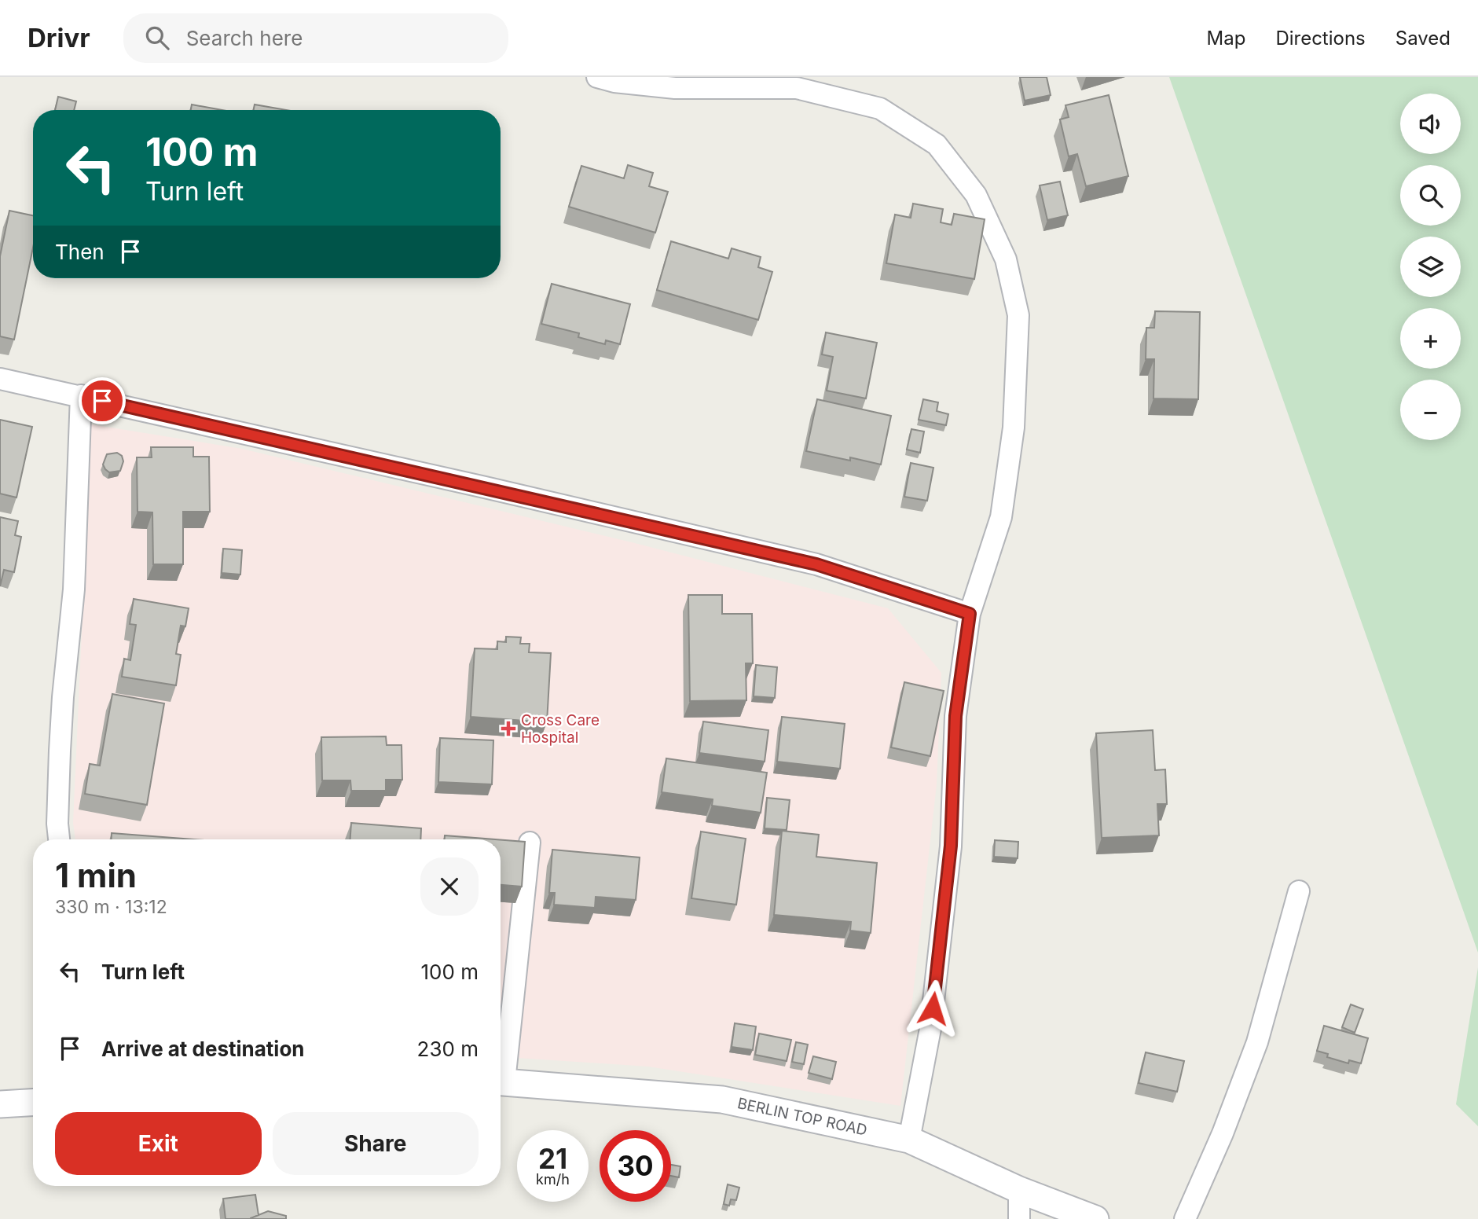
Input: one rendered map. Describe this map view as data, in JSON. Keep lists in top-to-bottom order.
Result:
{
  "streets": {
    "street": ["BERLIN TOP ROAD"]
  },
  "places": {
    "health": ["Cross Care Hospital"]
  },
  "page": {
    "header": "Drivr",
    "search": "Search here",
    "nav": ["Map", "Directions", "Saved"],
    "map_buttons": ["+", "−"],
    "turn": ["100 m", "Turn left"],
    "then": "Then",
    "heading": ["1 min", "330 m · 13:12"],
    "list": [
      {
        "name": "Turn left",
        "value": "100 m"
      },
      {
        "name": "Arrive at destination",
        "value": "230 m"
      }
    ],
    "buttons": ["Exit", "Share"],
    "speed": "21 km/h",
    "limit": "30"
  }
}
